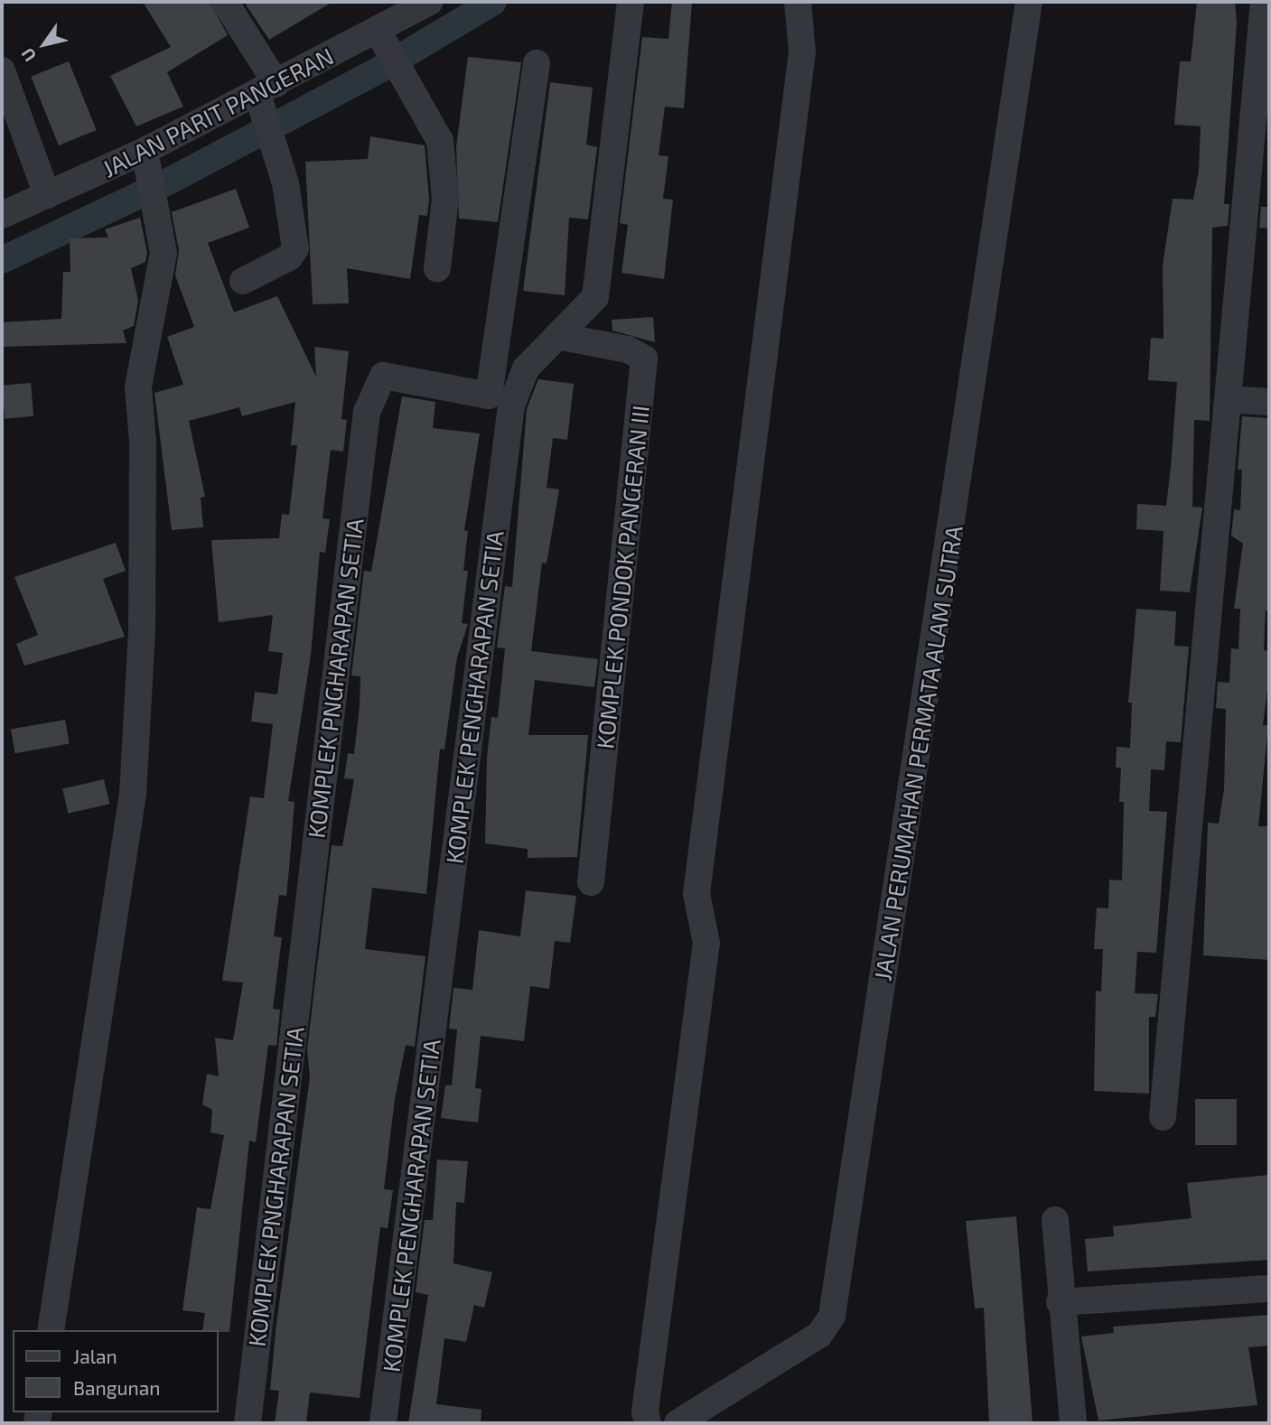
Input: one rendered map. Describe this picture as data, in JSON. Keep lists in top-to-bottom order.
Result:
{
  "streets": {
    "street": [
      "JALAN PARIT PANGERAN",
      "KOMPLEK PONDOK PANGERAN III",
      "KOMPLEK PNGHARAPAN SETIA",
      "KOMPLEK PENGHARAPAN SETIA",
      "JALAN PERUMAHAN PERMATA ALAM SUTRA"
    ]
  },
  "crossings": [
    ["KOMPLEK PONDOK PANGERAN III", "KOMPLEK PENGHARAPAN SETIA"]
  ],
  "legend": ["Jalan", "Bangunan"],
  "north": "bottom left"
}
